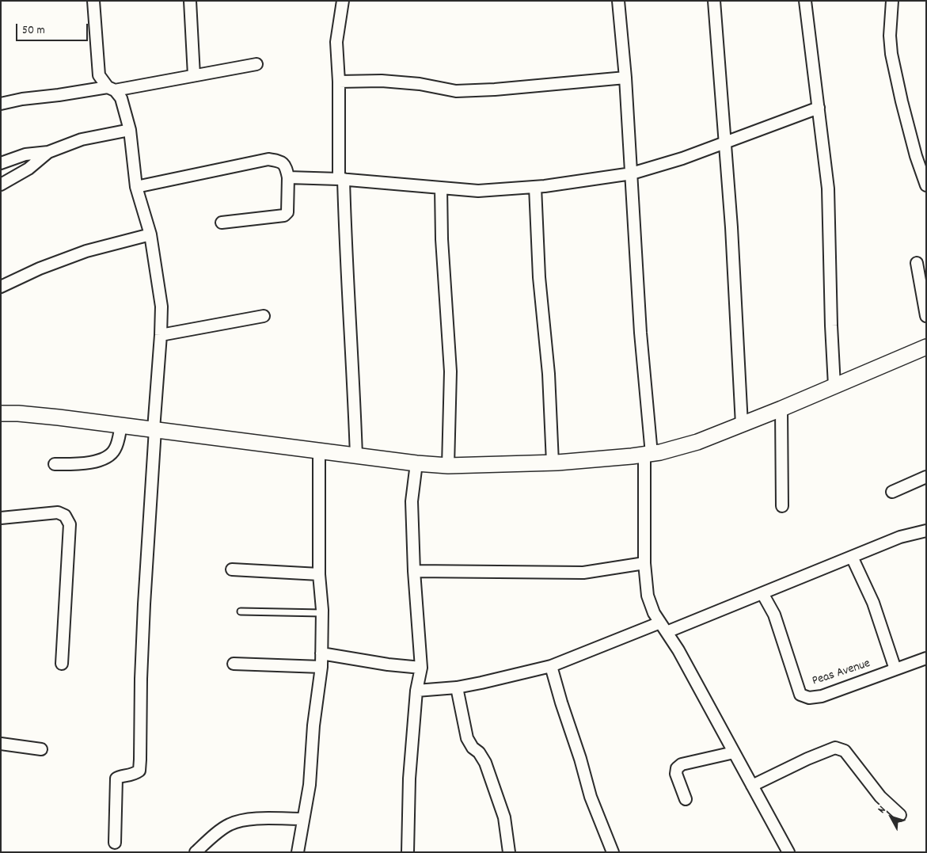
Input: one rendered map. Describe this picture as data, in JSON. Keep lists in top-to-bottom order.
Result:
{
  "streets": {
    "street": ["Peas Avenue"]
  },
  "scale_bar": "50 m",
  "north": "top left"
}
